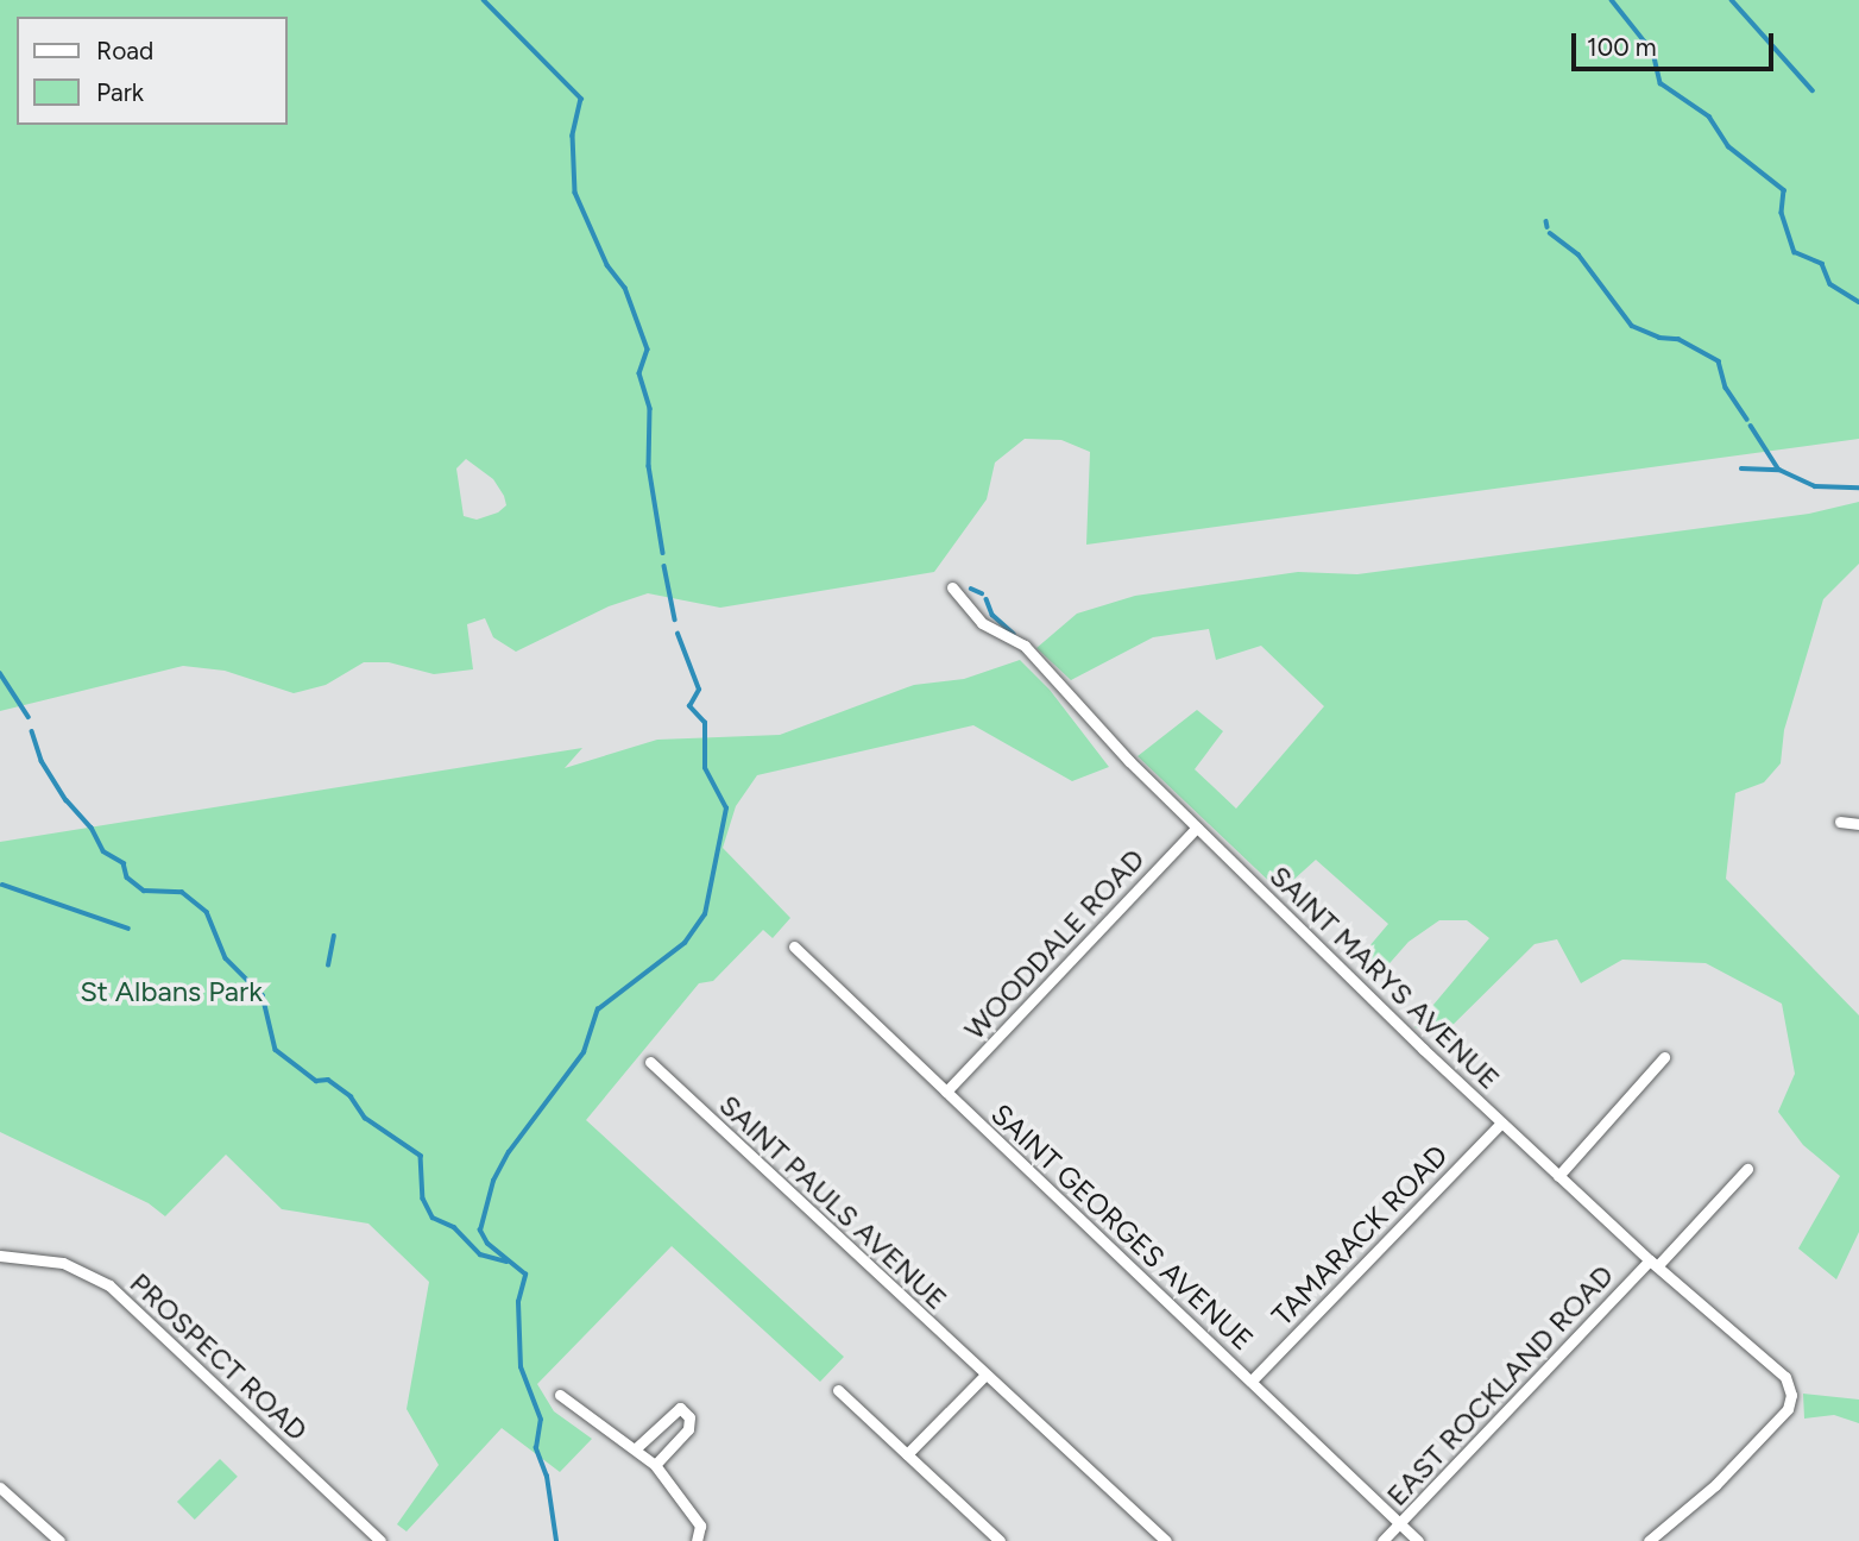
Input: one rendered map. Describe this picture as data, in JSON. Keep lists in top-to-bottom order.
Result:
{
  "streets": {
    "street": [
      "WOODDALE ROAD",
      "SAINT MARYS AVENUE",
      "SAINT PAULS AVENUE",
      "SAINT GEORGES AVENUE",
      "TAMARACK ROAD",
      "PROSPECT ROAD",
      "EAST ROCKLAND ROAD"
    ]
  },
  "crossings": [
    ["WOODDALE ROAD", "SAINT MARYS AVENUE"],
    ["WOODDALE ROAD", "SAINT GEORGES AVENUE"],
    ["SAINT MARYS AVENUE", "TAMARACK ROAD"],
    ["SAINT MARYS AVENUE", "EAST ROCKLAND ROAD"],
    ["SAINT GEORGES AVENUE", "TAMARACK ROAD"],
    ["SAINT GEORGES AVENUE", "EAST ROCKLAND ROAD"]
  ],
  "parks": ["St Albans Park"],
  "legend": ["Road", "Park"],
  "scale_bar": "100 m"
}
